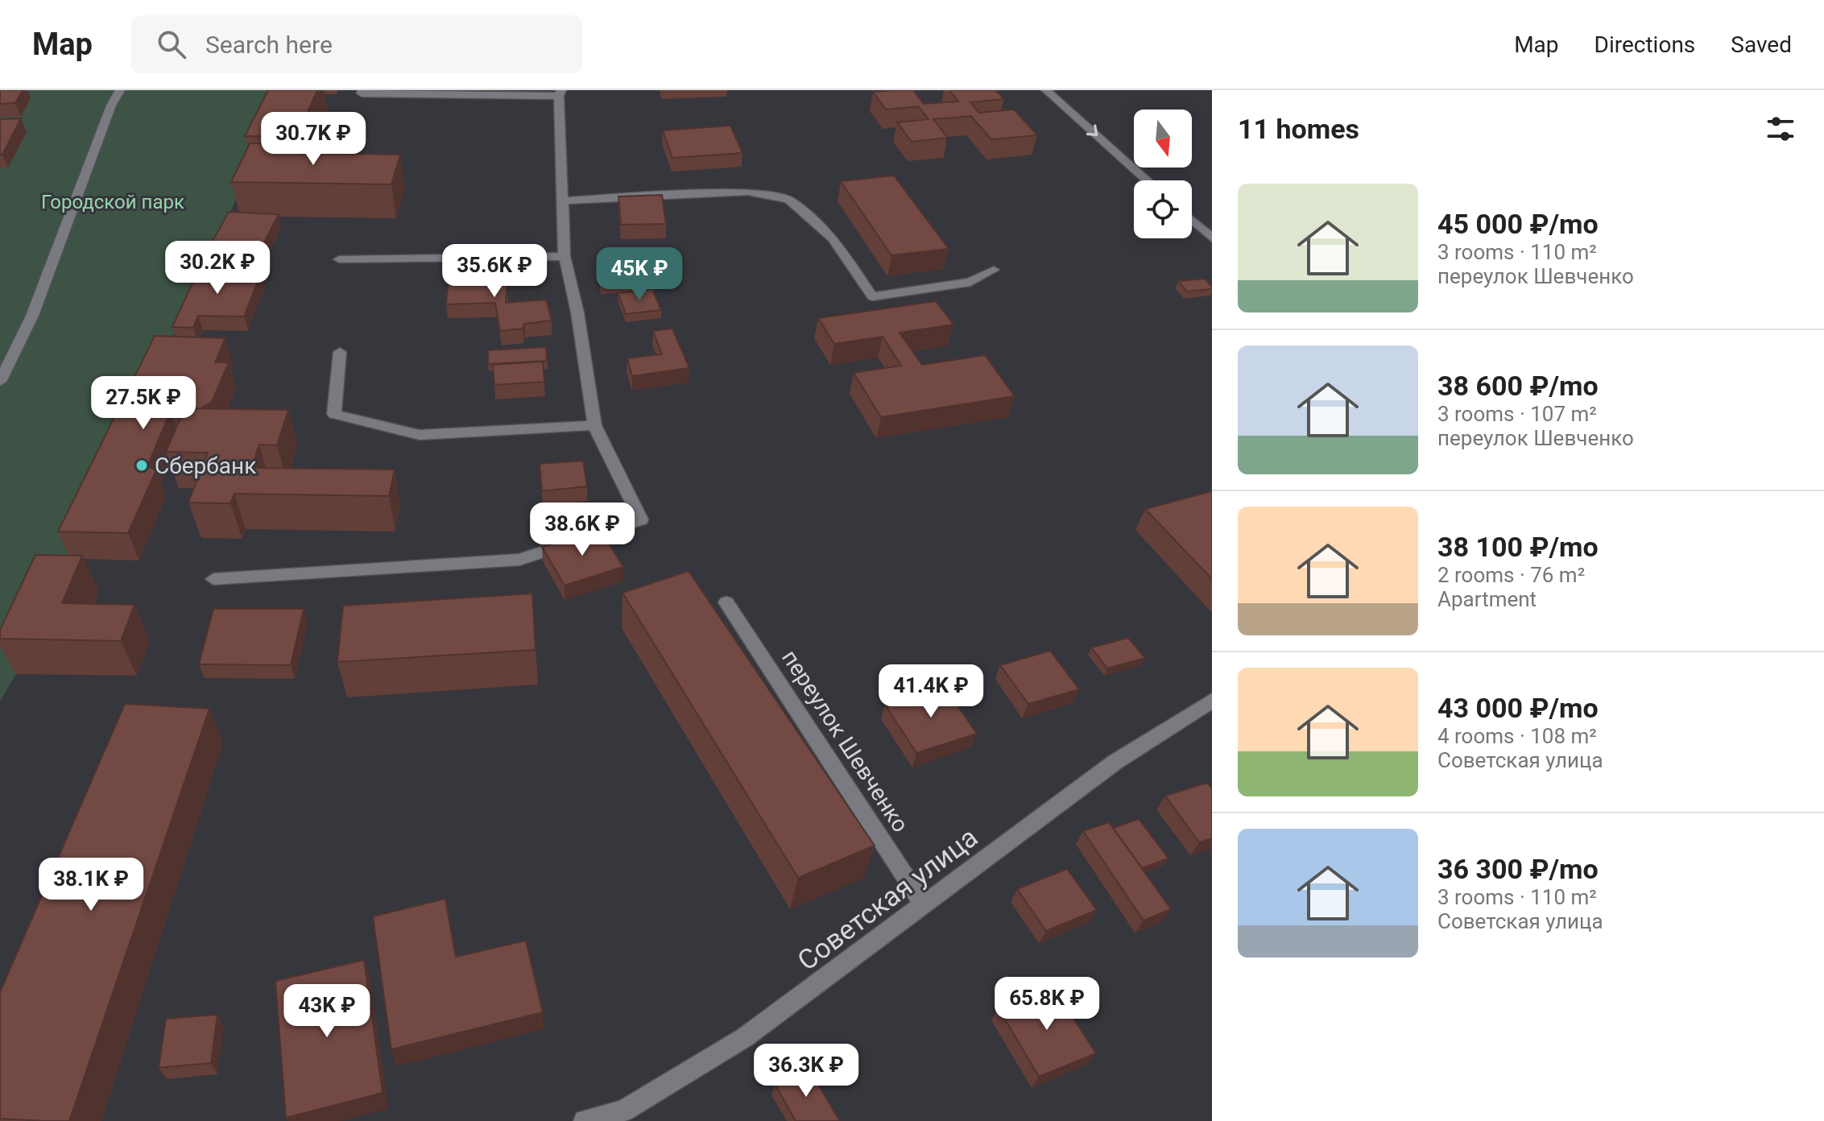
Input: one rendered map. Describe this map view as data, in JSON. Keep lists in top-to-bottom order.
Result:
{
  "streets": {
    "street": ["переулок Шевченко", "Советская улица"]
  },
  "crossings": [
    ["переулок Шевченко", "Советская улица"]
  ],
  "parks": ["Городской парк"],
  "places": ["Сбербанк"],
  "north": "bottom",
  "page": {
    "header": "Map",
    "search": "Search here",
    "nav": ["Map", "Directions", "Saved"],
    "heading": "11 homes",
    "price": [
      "30.7K ₽",
      "30.2K ₽",
      "35.6K ₽",
      "45K ₽",
      "27.5K ₽",
      "38.6K ₽",
      "41.4K ₽",
      "38.1K ₽",
      "65.8K ₽",
      "43K ₽",
      "36.3K ₽"
    ],
    "list": [
      {
        "name": "45 000 ₽/mo",
        "note": "3 rooms · 110 m² · переулок Шевченко"
      },
      {
        "name": "38 600 ₽/mo",
        "note": "3 rooms · 107 m² · переулок Шевченко"
      },
      {
        "name": "38 100 ₽/mo",
        "note": "2 rooms · 76 m² · Apartment"
      },
      {
        "name": "43 000 ₽/mo",
        "note": "4 rooms · 108 m² · Советская улица"
      },
      {
        "name": "36 300 ₽/mo",
        "note": "3 rooms · 110 m² · Советская улица"
      }
    ]
  }
}
